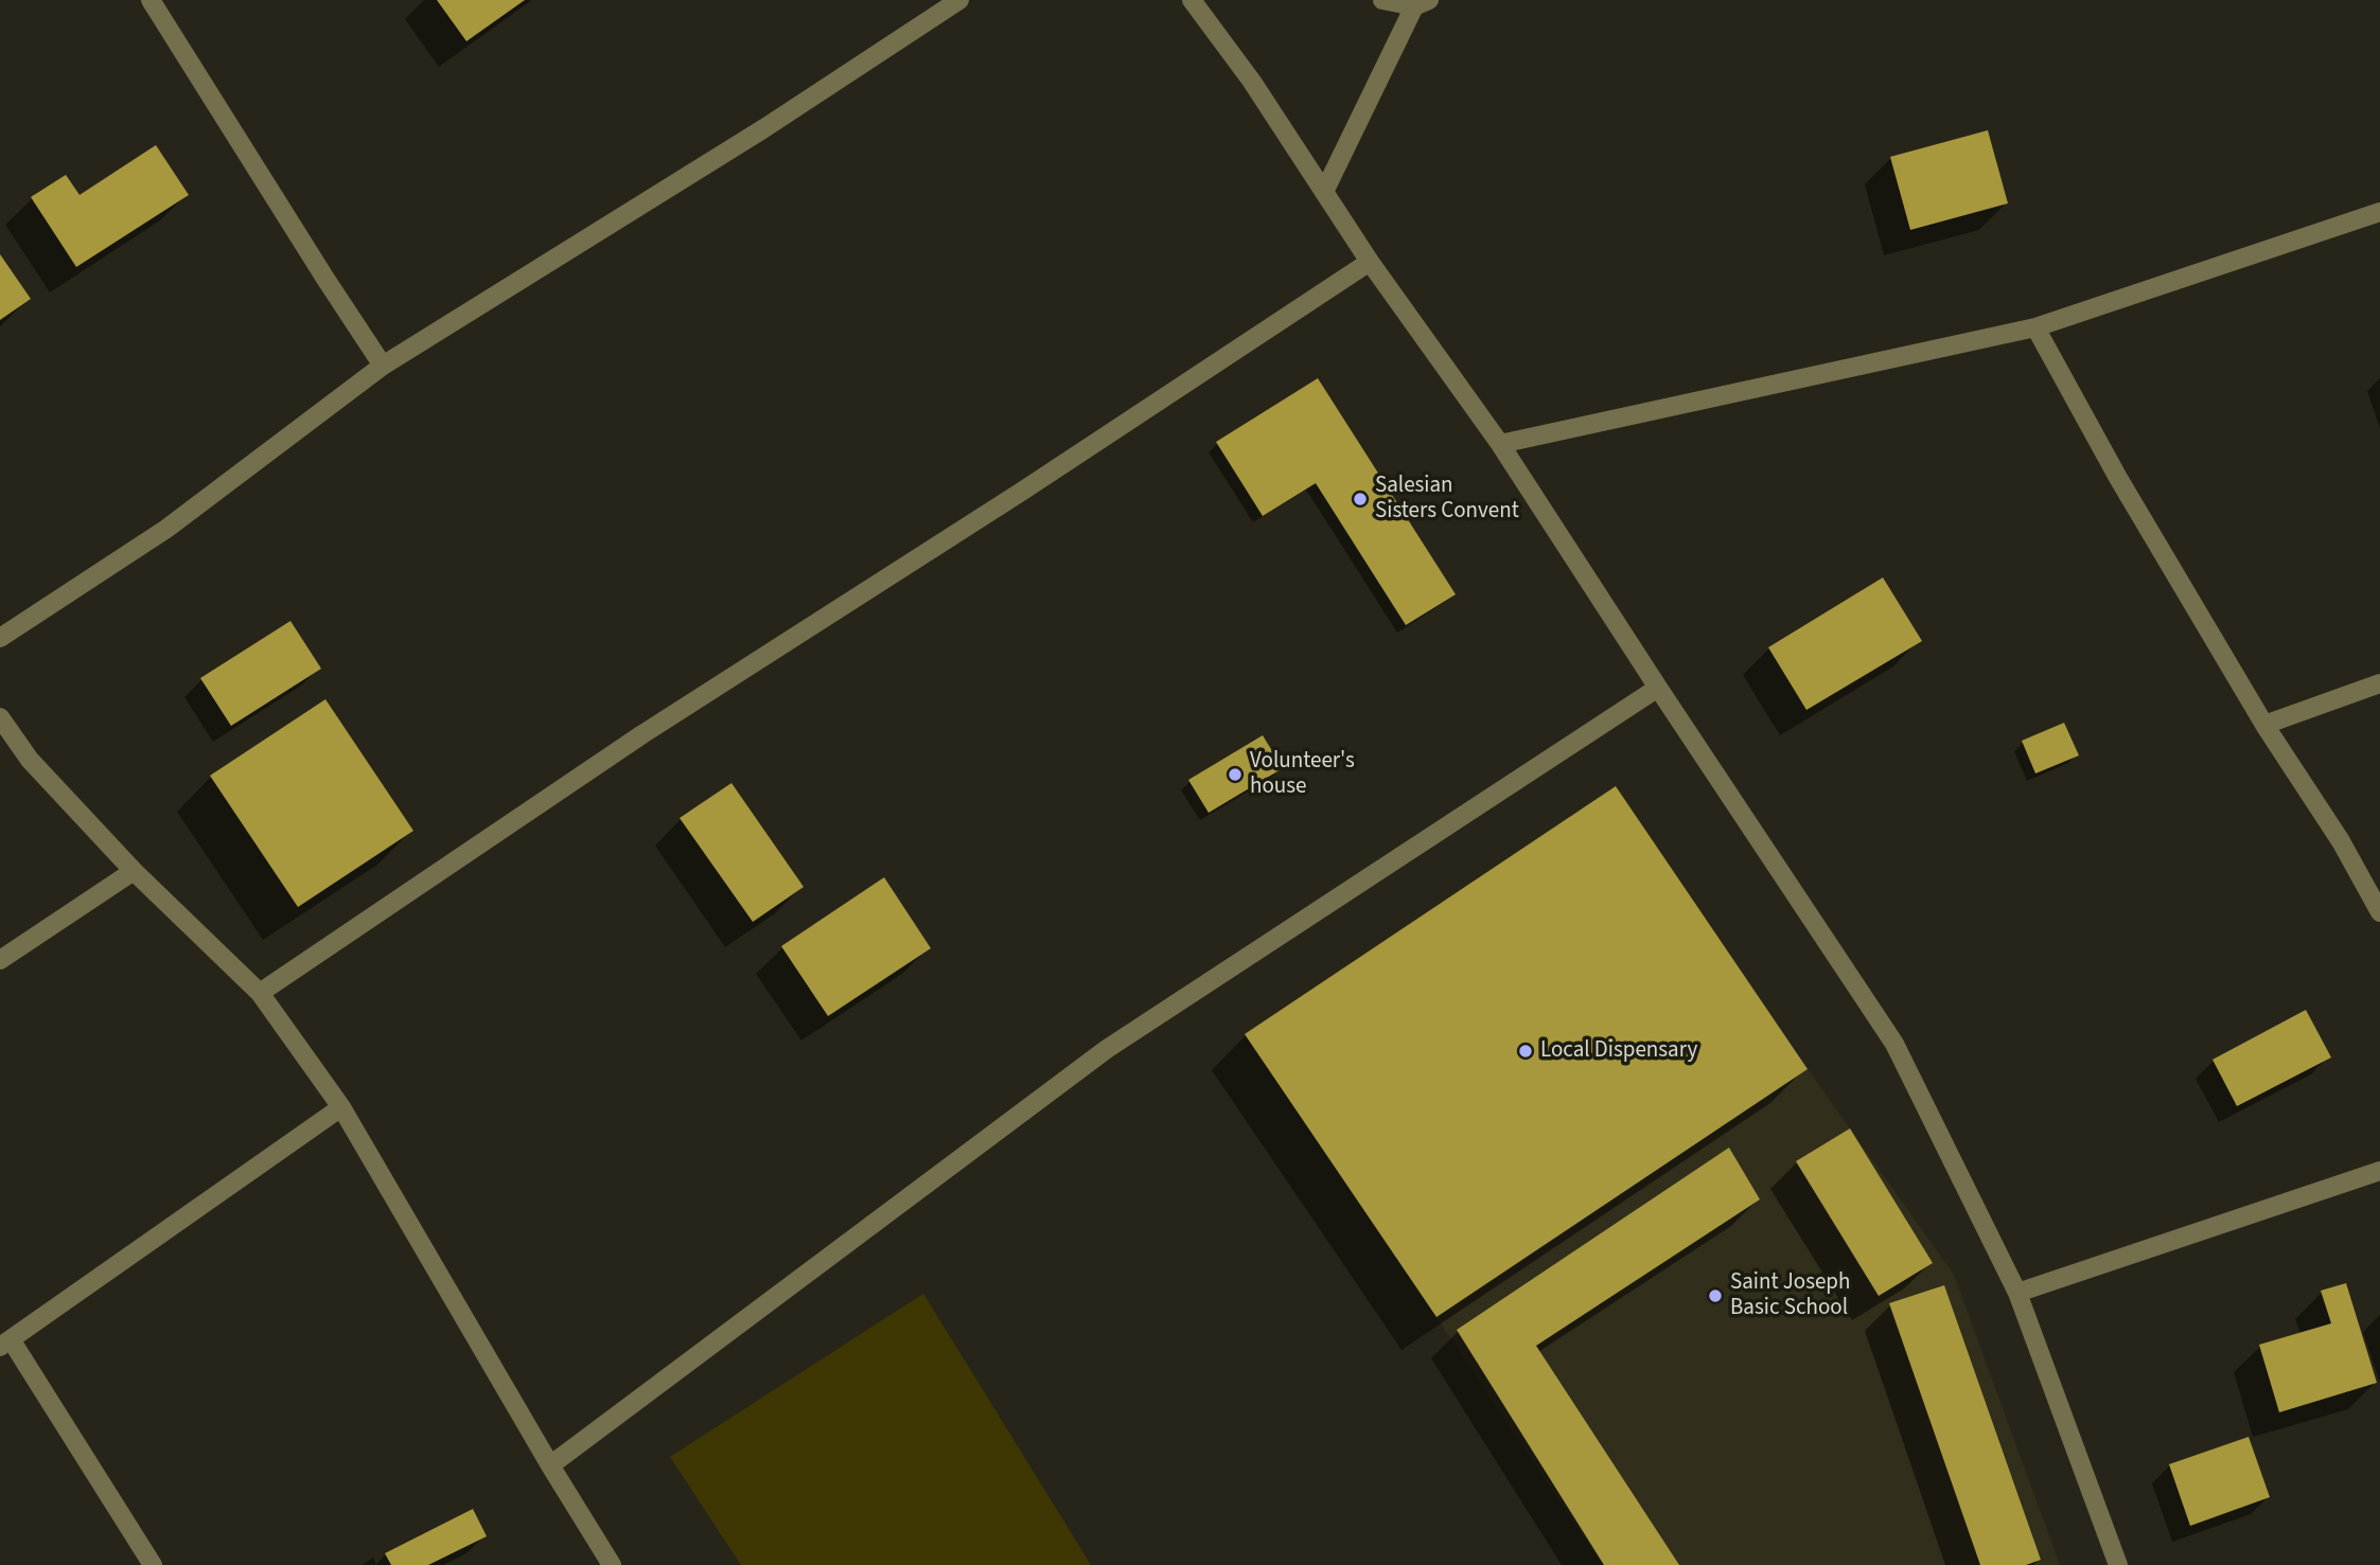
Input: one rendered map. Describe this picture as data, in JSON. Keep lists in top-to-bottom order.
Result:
{
  "places": [
    "Salesian Sisters Convent",
    "Volunteer's house",
    "Local Dispensary",
    "Saint Joseph Basic School"
  ]
}
